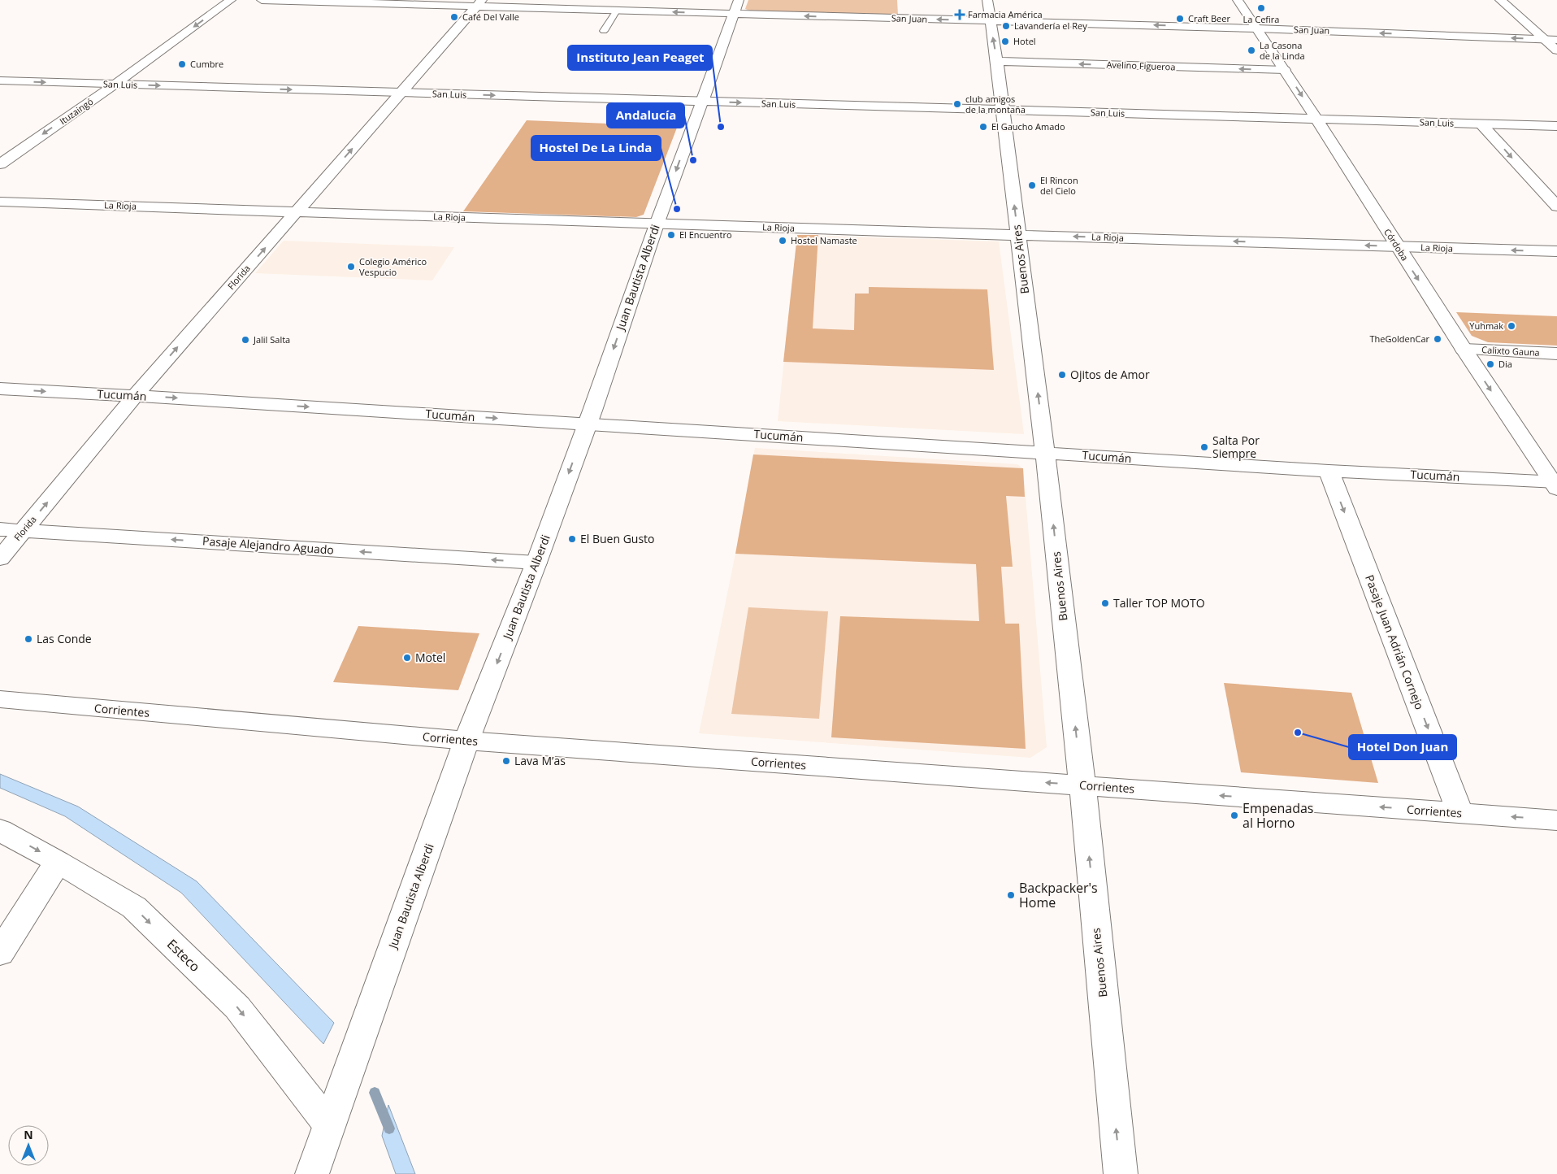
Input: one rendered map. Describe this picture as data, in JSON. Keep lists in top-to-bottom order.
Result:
{
  "streets": {
    "street": [
      "San Juan",
      "Avelino Figueroa",
      "San Luis",
      "Ituzaingó",
      "La Rioja",
      "Córdoba",
      "Buenos Aires",
      "Florida",
      "Juan Bautista Alberdi",
      "Calixto Gauna",
      "Tucumán",
      "Pasaje Alejandro Aguado",
      "Pasaje Juan Adrián Cornejo",
      "Corrientes",
      "Esteco"
    ]
  },
  "crossings": [
    ["San Juan", "Córdoba"],
    ["San Juan", "Buenos Aires"],
    ["San Juan", "Florida"],
    ["San Juan", "Juan Bautista Alberdi"],
    ["Avelino Figueroa", "Córdoba"],
    ["Avelino Figueroa", "Buenos Aires"],
    ["San Luis", "Ituzaingó"],
    ["San Luis", "Córdoba"],
    ["San Luis", "Buenos Aires"],
    ["San Luis", "Florida"],
    ["San Luis", "Juan Bautista Alberdi"],
    ["La Rioja", "Córdoba"],
    ["La Rioja", "Buenos Aires"],
    ["La Rioja", "Florida"],
    ["La Rioja", "Juan Bautista Alberdi"],
    ["Córdoba", "Calixto Gauna"],
    ["Córdoba", "Tucumán"],
    ["Buenos Aires", "Tucumán"],
    ["Buenos Aires", "Corrientes"],
    ["Florida", "Tucumán"],
    ["Florida", "Pasaje Alejandro Aguado"],
    ["Juan Bautista Alberdi", "Tucumán"],
    ["Juan Bautista Alberdi", "Pasaje Alejandro Aguado"],
    ["Juan Bautista Alberdi", "Corrientes"],
    ["Juan Bautista Alberdi", "Esteco"],
    ["Tucumán", "Pasaje Juan Adrián Cornejo"],
    ["Pasaje Juan Adrián Cornejo", "Corrientes"]
  ],
  "one_way": [
    "San Juan",
    "Avelino Figueroa",
    "San Luis",
    "Ituzaingó",
    "Córdoba",
    "Buenos Aires",
    "Florida",
    "Juan Bautista Alberdi",
    "Tucumán",
    "Pasaje Alejandro Aguado",
    "Pasaje Juan Adrián Cornejo",
    "Corrientes",
    "Esteco"
  ],
  "places": {
    "other": [
      "La Cefira",
      "Café Del Valle",
      "Craft Beer",
      "Lavandería el Rey",
      "Hotel",
      "La Casona de la Linda",
      "Cumbre",
      "club amigos de la montaña",
      "Instituto Jean Peaget",
      "El Gaucho Amado",
      "Andalucía",
      "El Rincon del Cielo",
      "Hostel De La Linda",
      "El Encuentro",
      "Hostel Namaste",
      "Colegio Américo Vespucio",
      "Yuhmak",
      "TheGoldenCar",
      "Jalil Salta",
      "Dia",
      "Ojitos de Amor",
      "Salta Por Siempre",
      "El Buen Gusto",
      "Taller TOP MOTO",
      "Las Conde",
      "Motel",
      "Hotel Don Juan",
      "Lava M’as",
      "Empenadas al Horno",
      "Backpacker's Home"
    ],
    "health": ["Farmacia América"]
  },
  "north": "top"
}
